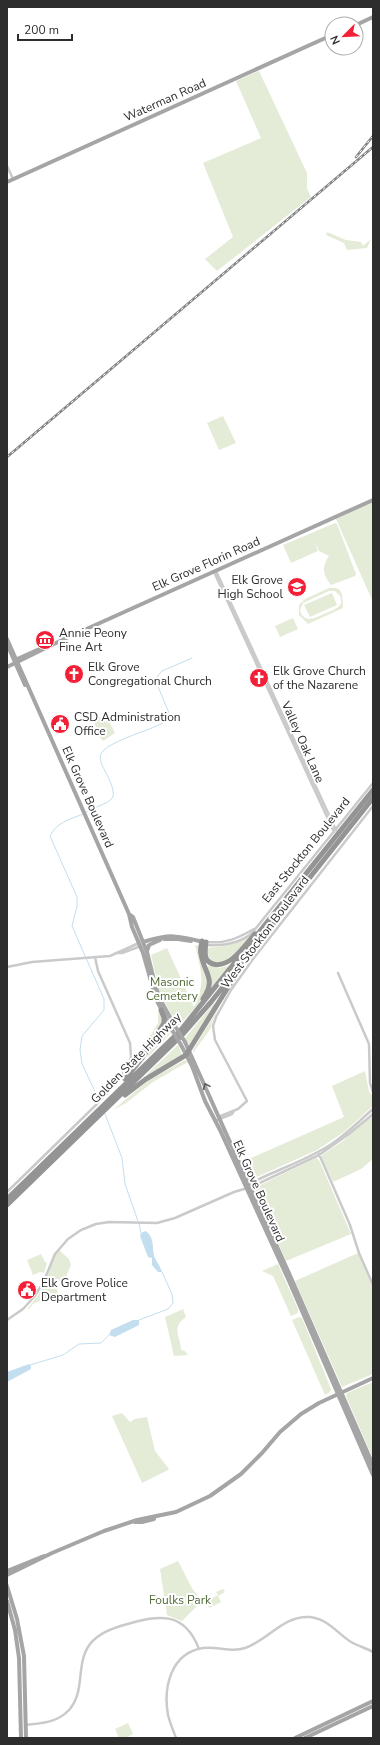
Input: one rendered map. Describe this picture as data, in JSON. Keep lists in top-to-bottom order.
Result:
{
  "streets": {
    "highway": ["Golden State Highway"],
    "main road": [
      "Waterman Road",
      "Elk Grove Florin Road",
      "Elk Grove Boulevard",
      "East Stockton Boulevard"
    ],
    "street": ["Valley Oak Lane", "West Stockton Boulevard"]
  },
  "crossings": [
    ["Elk Grove Florin Road", "Valley Oak Lane"],
    ["Elk Grove Florin Road", "Elk Grove Boulevard"],
    ["Valley Oak Lane", "East Stockton Boulevard"],
    ["Elk Grove Boulevard", "East Stockton Boulevard"],
    ["Elk Grove Boulevard", "West Stockton Boulevard"]
  ],
  "parks": ["Masonic Cemetery", "Foulks Park"],
  "places": {
    "school or university": ["Elk Grove High School"],
    "museum": ["Annie Peony Fine Art"],
    "church": ["Elk Grove Congregational Church", "Elk Grove Church of the Nazarene"],
    "public building": ["CSD Administration Office", "Elk Grove Police Department"]
  },
  "scale_bar": "200 m",
  "north": "bottom left"
}
